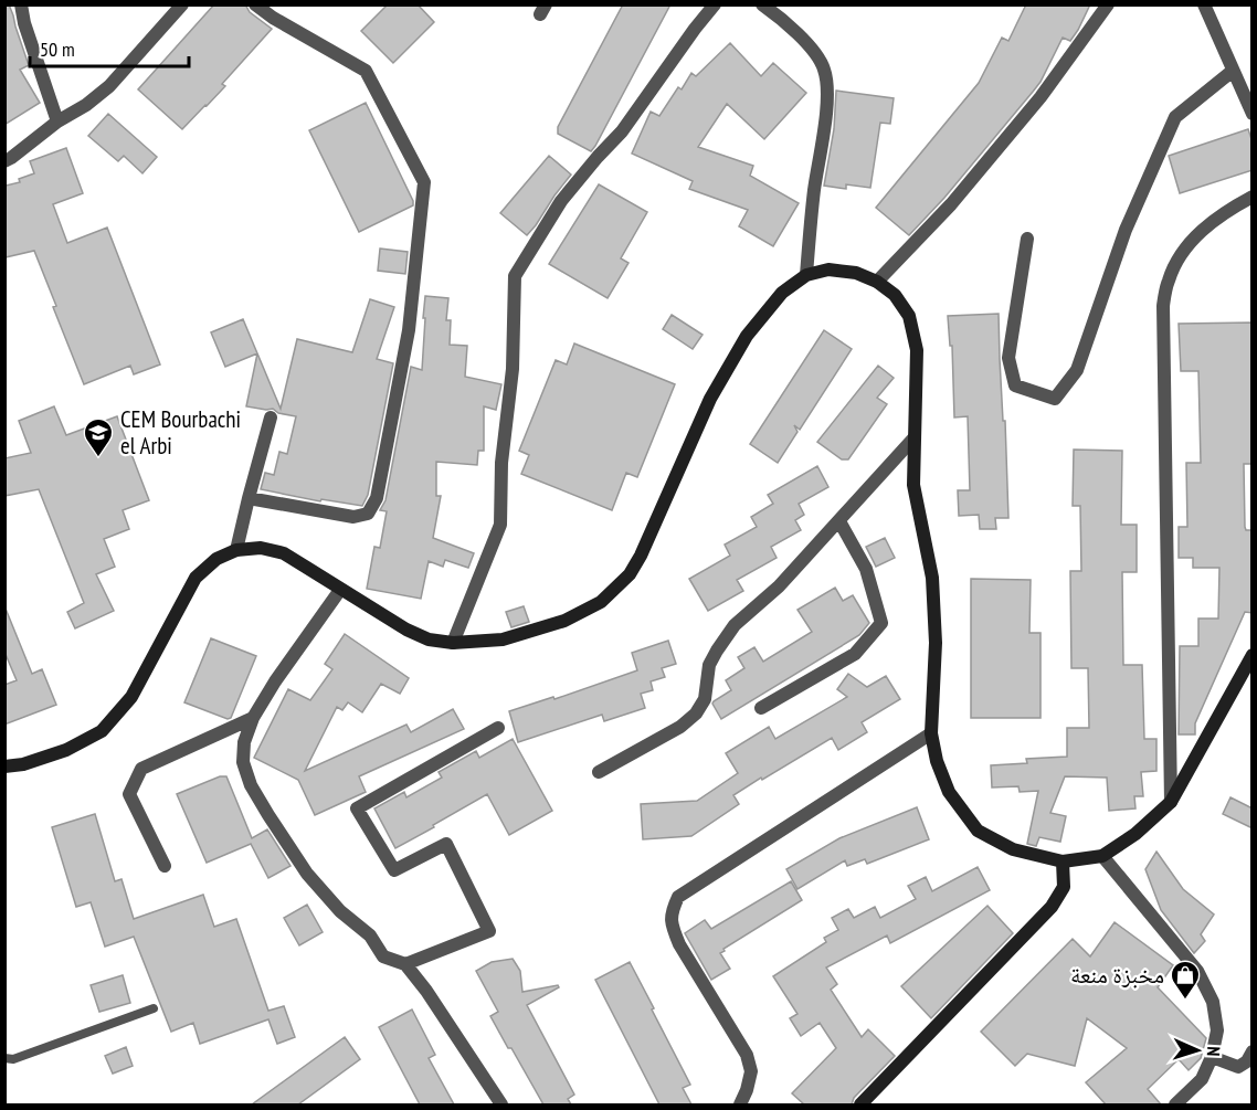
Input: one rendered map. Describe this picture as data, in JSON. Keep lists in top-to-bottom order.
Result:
{
  "places": {
    "school or university": ["CEM Bourbachi el Arbi"],
    "shop": ["مخبزة منعة"]
  },
  "scale_bar": "50 m",
  "north": "right"
}
